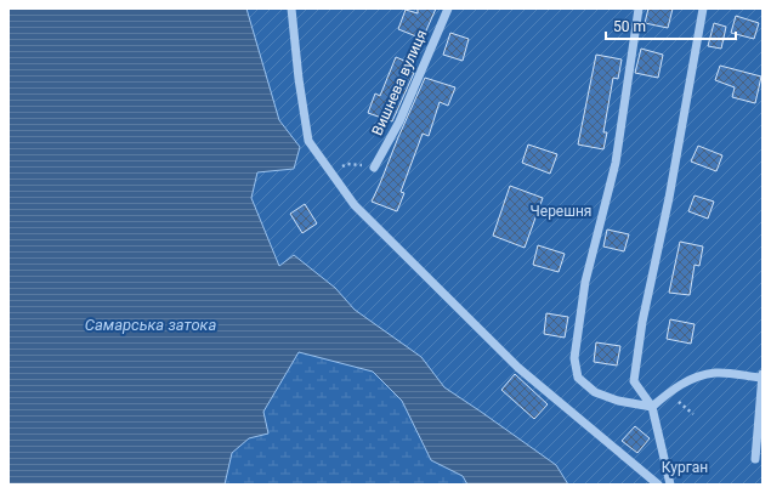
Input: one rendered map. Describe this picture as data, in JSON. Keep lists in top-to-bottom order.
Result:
{
  "streets": {
    "street": ["Вишнева вулиця"]
  },
  "water": ["Самарська затока"],
  "parks": ["Черешня", "Курган"],
  "scale_bar": "50 m"
}
